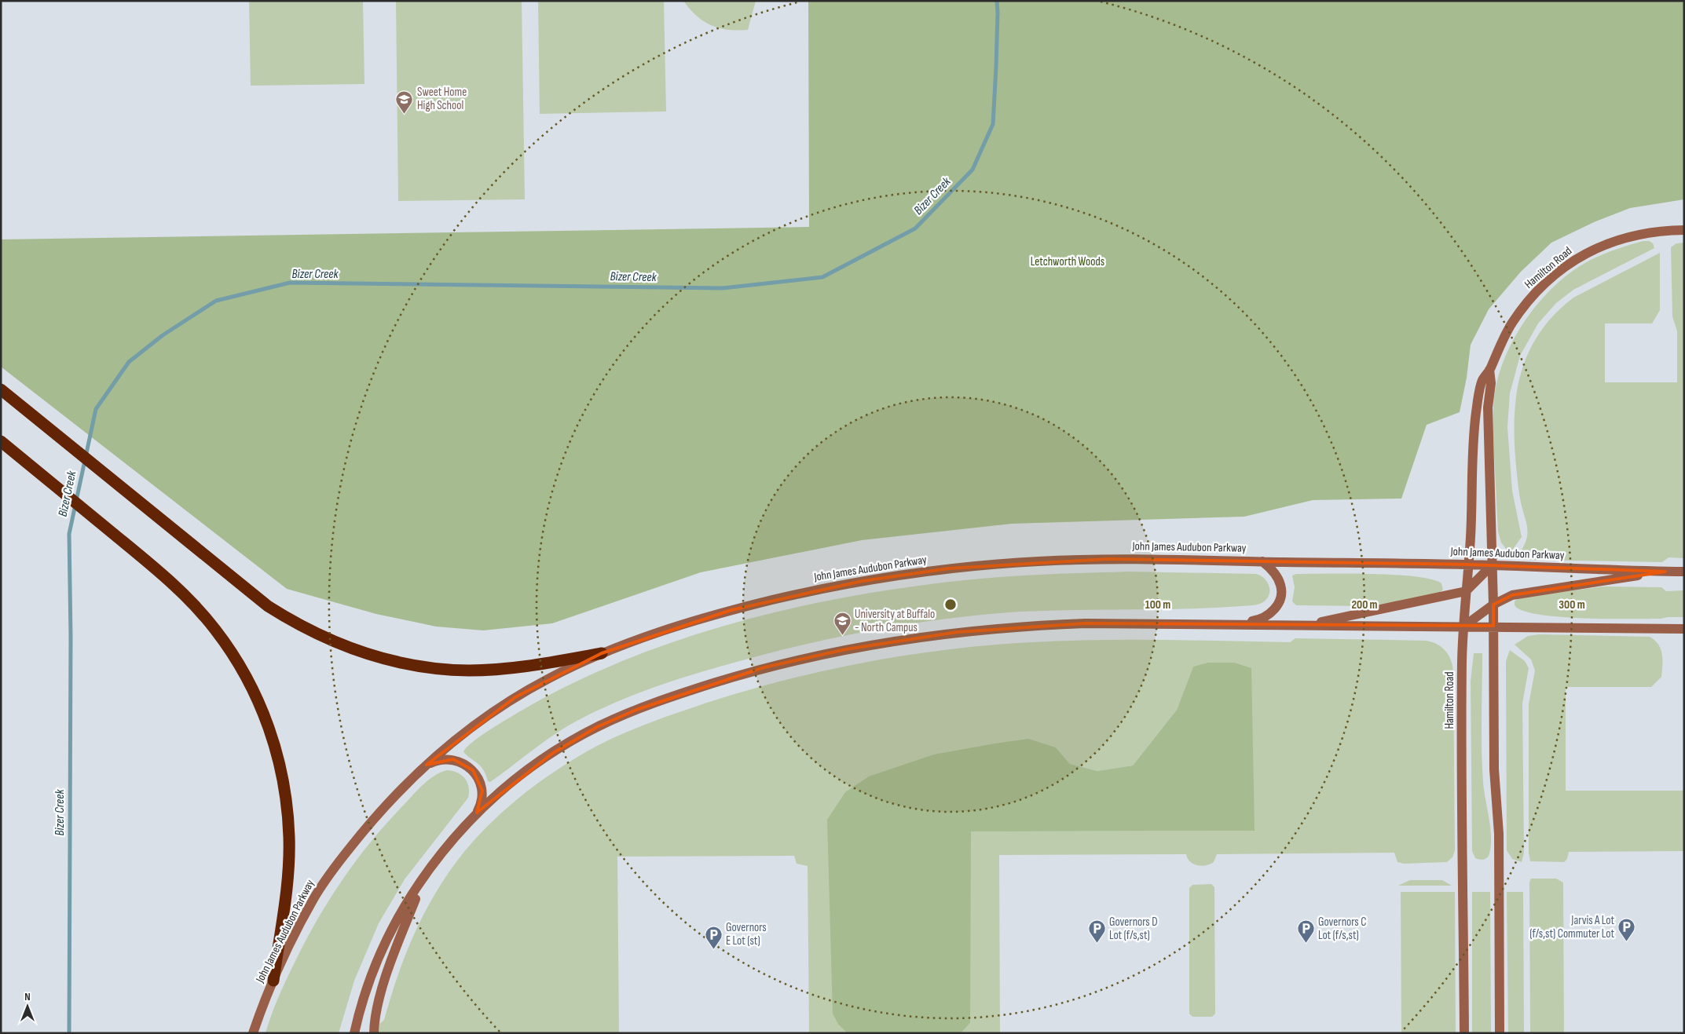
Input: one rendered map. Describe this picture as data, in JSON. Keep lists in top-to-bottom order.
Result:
{
  "streets": {
    "main road": ["Hamilton Road", "John James Audubon Parkway"]
  },
  "crossings": [
    ["Hamilton Road", "John James Audubon Parkway"]
  ],
  "water": ["Bizer Creek"],
  "parks": ["Letchworth Woods"],
  "places": {
    "school or university": ["Sweet Home High School", "University at Buffalo - North Campus"],
    "parking": [
      "Jarvis A Lot (f/s,st) Commuter Lot",
      "Governors D Lot (f/s,st)",
      "Governors C Lot (f/s,st)",
      "Governors E Lot (st)"
    ]
  },
  "north": "top",
  "rings": ["100 m", "200 m", "300 m"]
}
